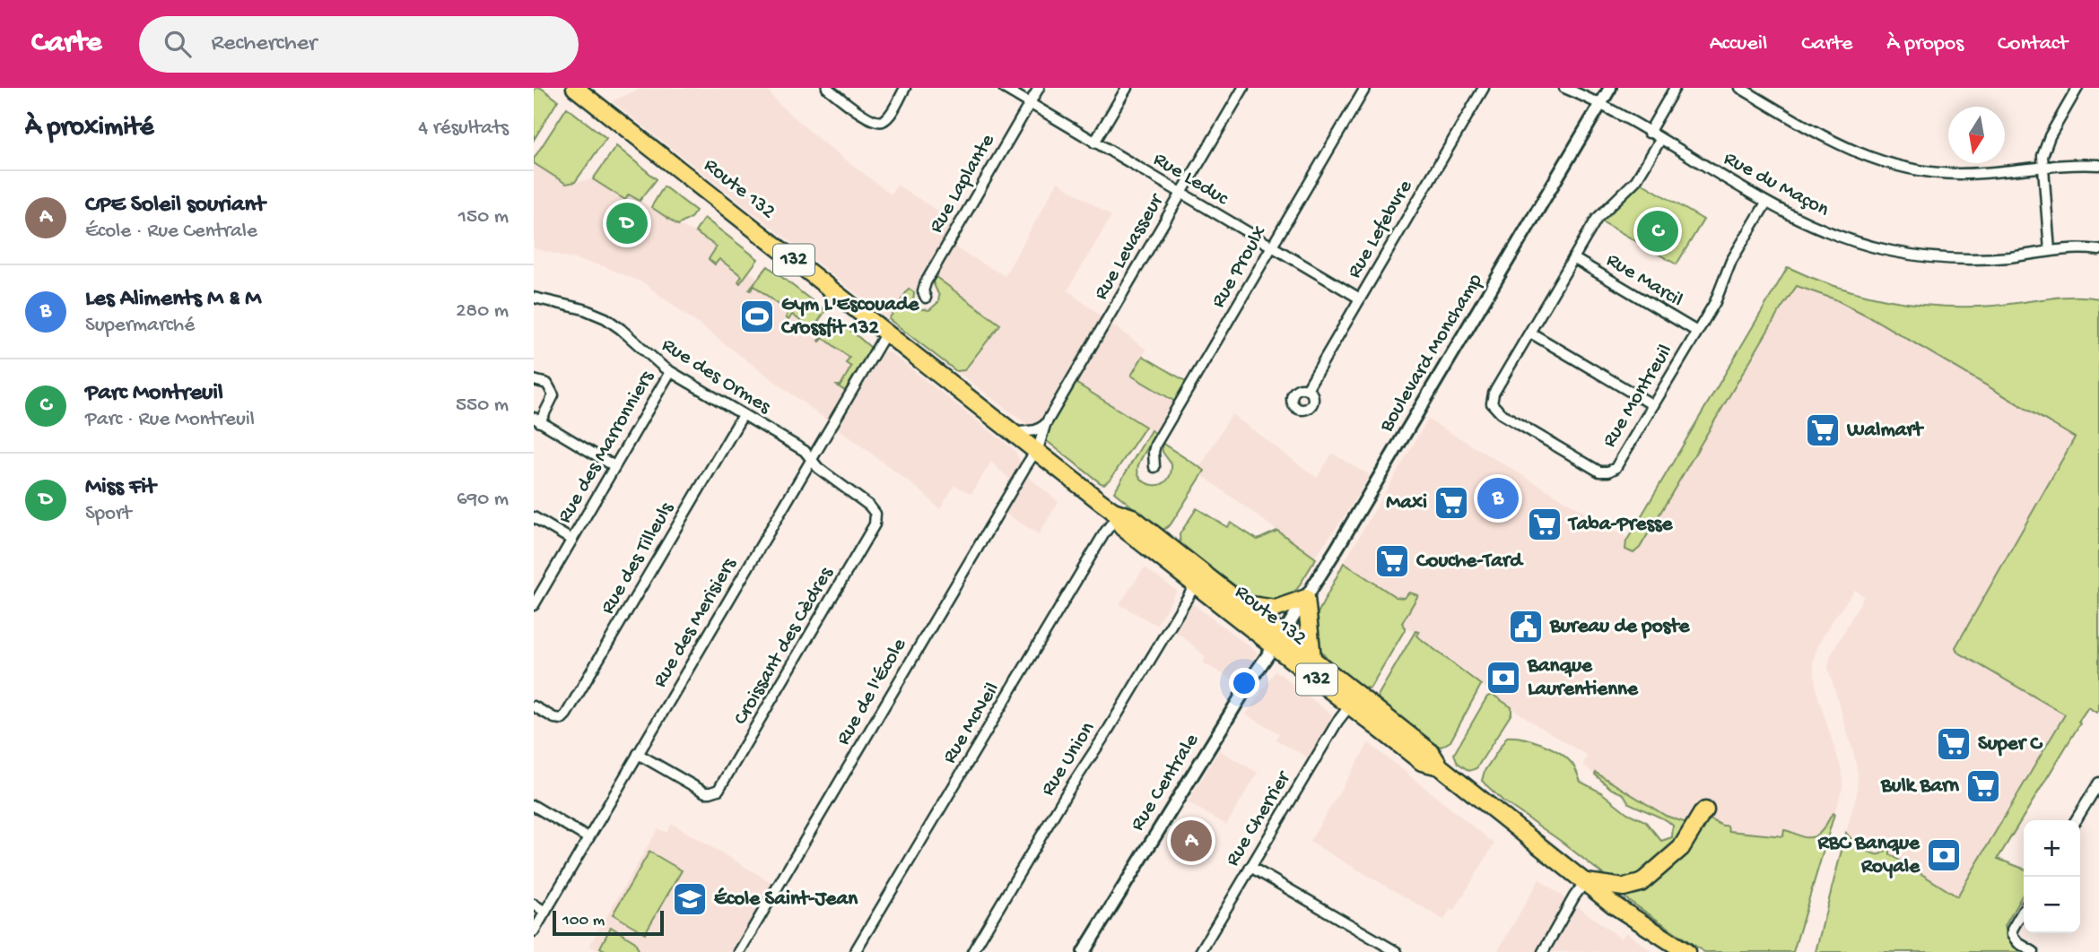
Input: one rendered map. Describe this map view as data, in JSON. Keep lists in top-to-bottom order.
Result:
{
  "streets": {
    "highway": ["Route 132", "132"],
    "street": [
      "Rue Leduc",
      "Rue Laplante",
      "Rue du Maçon",
      "Rue Lefebvre",
      "Rue Levasseur",
      "Rue Proulx",
      "Rue Marcil",
      "Boulevard Monchamp",
      "Rue des Ormes",
      "Rue Montreuil",
      "Rue des Marronniers",
      "Rue des Tilleuls",
      "Rue des Merisiers",
      "Croissant des Cèdres",
      "Rue de l'École",
      "Rue McNeil",
      "Rue Union",
      "Rue Centrale",
      "Rue Cherrier"
    ]
  },
  "crossings": [
    ["Rue Leduc", "Rue Laplante"],
    ["Rue Leduc", "Rue Lefebvre"],
    ["Rue Leduc", "Rue Levasseur"],
    ["Rue Leduc", "Rue Proulx"],
    ["Rue du Maçon", "Boulevard Monchamp"],
    ["Rue du Maçon", "Rue Montreuil"],
    ["Route 132", "Rue Levasseur"],
    ["Route 132", "132"],
    ["Route 132", "Boulevard Monchamp"],
    ["Route 132", "Rue des Merisiers"],
    ["Route 132", "Rue de l'École"],
    ["Route 132", "Rue McNeil"],
    ["Route 132", "Rue Union"],
    ["Route 132", "Rue Centrale"],
    ["Route 132", "Rue Cherrier"],
    ["Rue Levasseur", "Rue de l'École"],
    ["Rue Marcil", "Rue Montreuil"],
    ["Boulevard Monchamp", "Rue Centrale"],
    ["Rue des Ormes", "Rue des Marronniers"],
    ["Rue des Ormes", "Rue des Tilleuls"],
    ["Rue des Ormes", "Rue des Merisiers"],
    ["Rue des Ormes", "Croissant des Cèdres"],
    ["Rue des Merisiers", "Croissant des Cèdres"]
  ],
  "places": {
    "sports": ["Gym L'Escouade Crossfit 132"],
    "supermarket": [
      "Walmart",
      "Maxi",
      "Taba-Presse",
      "Couche-Tard",
      "Super C",
      "Bulk Barn"
    ],
    "public building": ["Bureau de poste"],
    "bank": ["Banque Laurentienne", "RBC Banque Royale"],
    "school or university": ["École Saint-Jean"]
  },
  "scale_bar": "100 m",
  "north": "bottom",
  "page": {
    "header": "Carte",
    "search": "Rechercher",
    "nav": [
      "Accueil",
      "Carte",
      "À propos",
      "Contact"
    ],
    "heading": ["À proximité", "4 résultats"],
    "list": [
      {
        "mark": "A",
        "name": "CPE Soleil souriant",
        "note": "École · Rue Centrale",
        "value": "150 m"
      },
      {
        "mark": "B",
        "name": "Les Aliments M & M",
        "note": "Supermarché",
        "value": "280 m"
      },
      {
        "mark": "C",
        "name": "Parc Montreuil",
        "note": "Parc · Rue Montreuil",
        "value": "550 m"
      },
      {
        "mark": "D",
        "name": "Miss Fit",
        "note": "Sport",
        "value": "690 m"
      }
    ],
    "pins": [
      "D",
      "C",
      "B",
      "A"
    ],
    "map_buttons": ["+", "−"],
    "scale": "100 m"
  }
}
